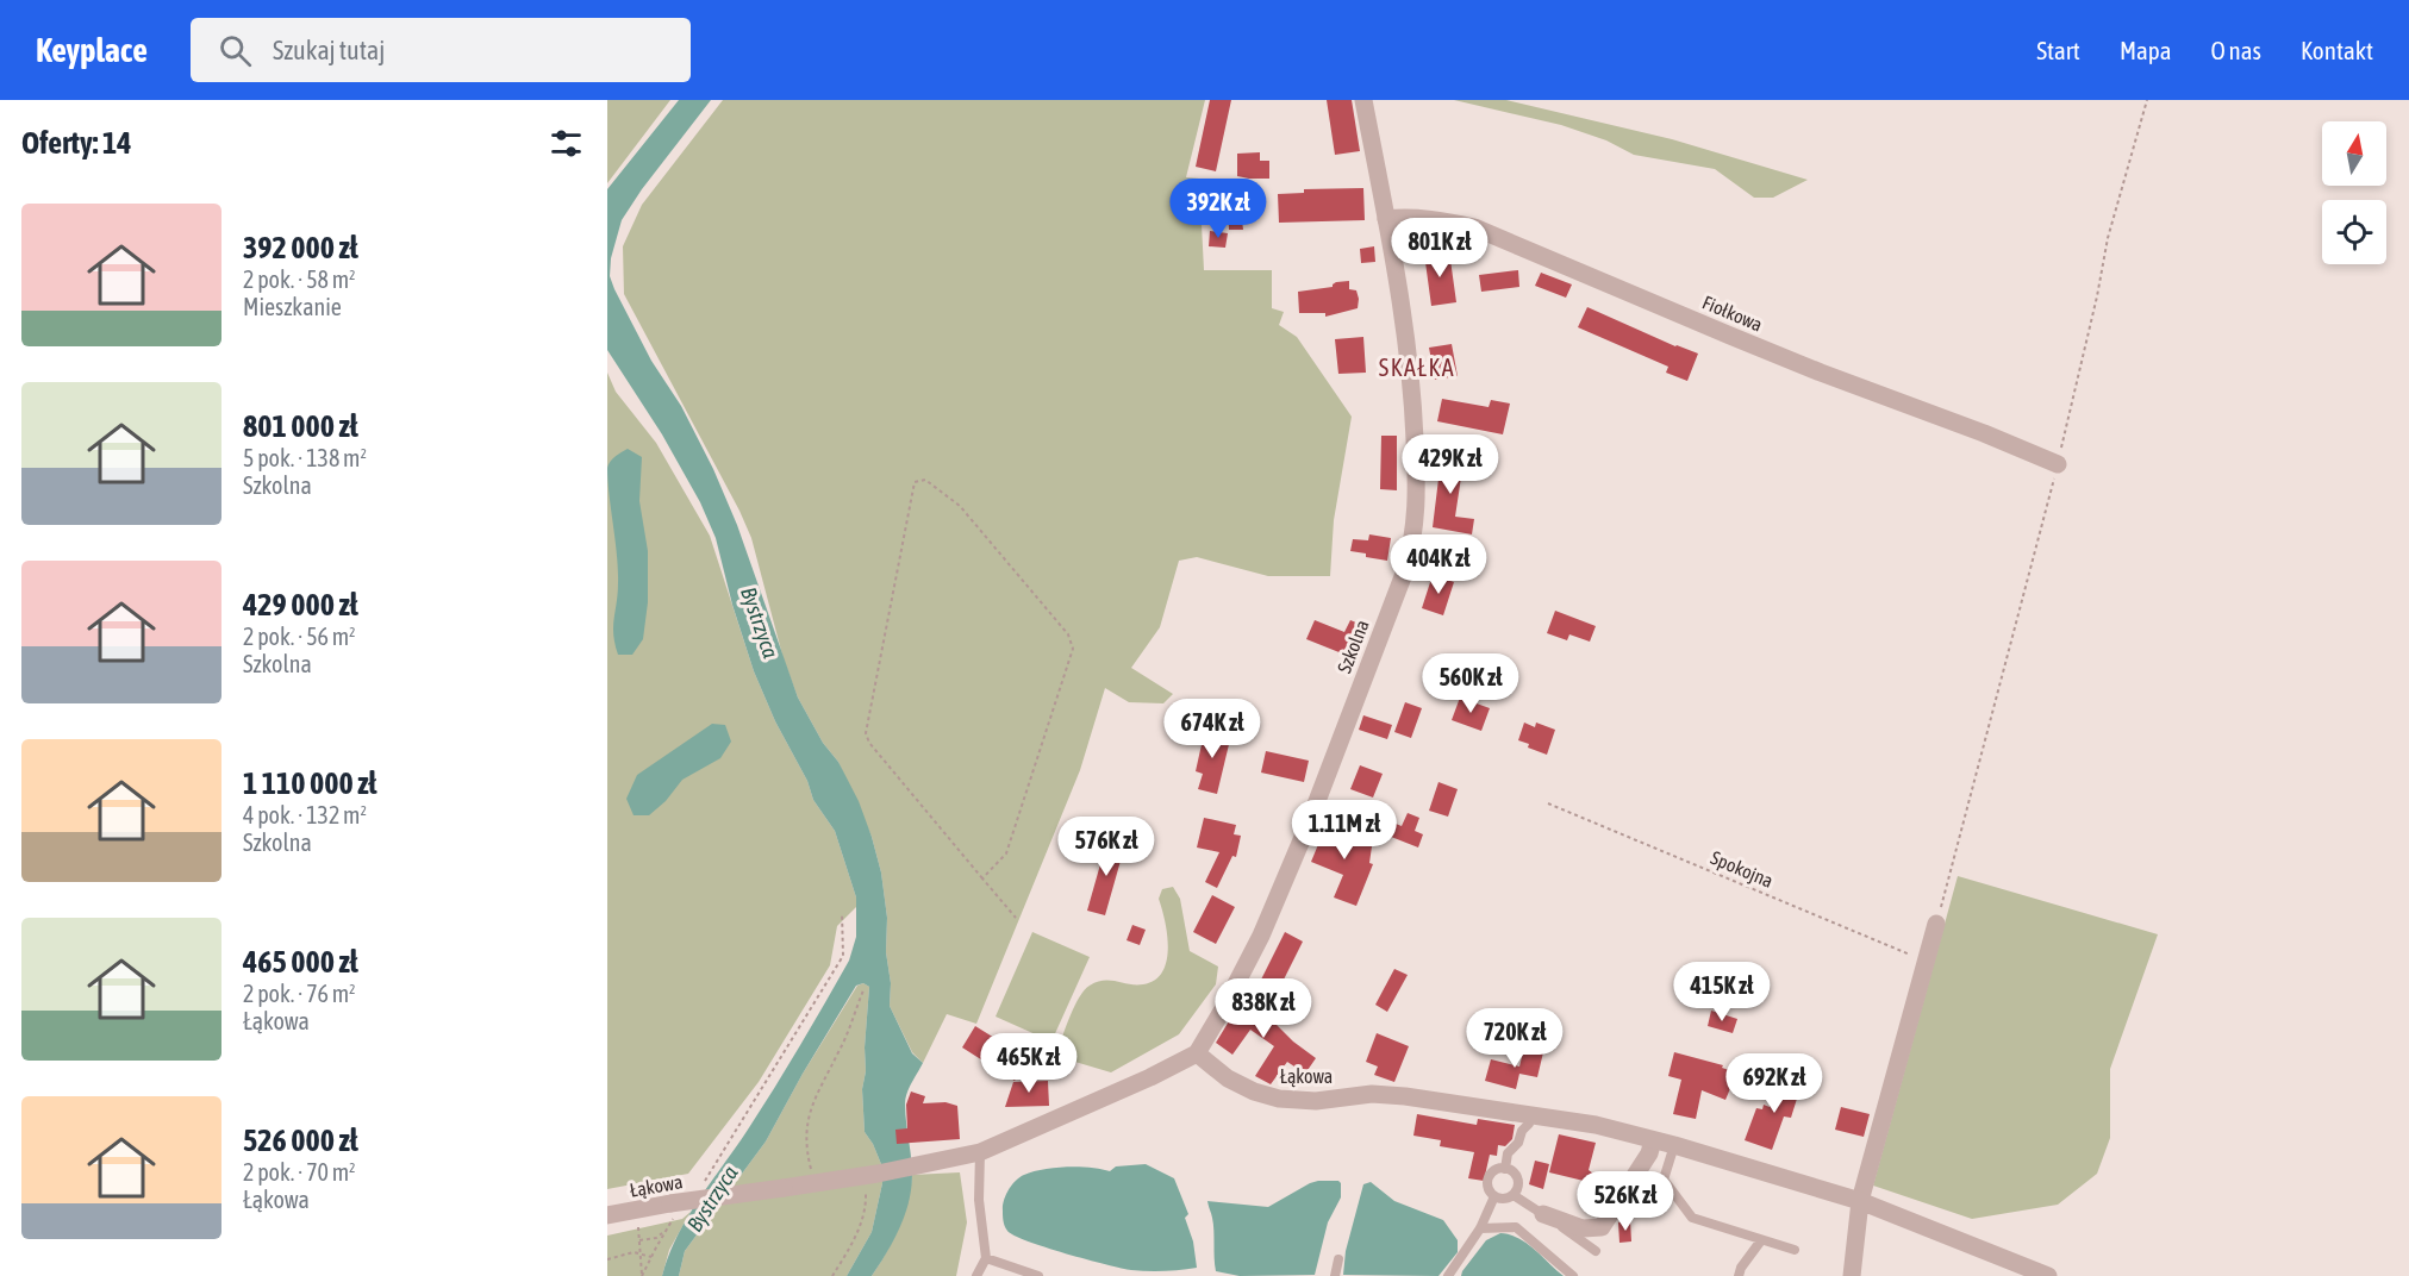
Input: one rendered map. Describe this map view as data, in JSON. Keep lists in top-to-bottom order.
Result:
{
  "streets": {
    "street": ["Fiołkowa", "Szkolna", "Łąkowa"],
    "path": ["Spokojna"]
  },
  "crossings": [
    ["Fiołkowa", "Szkolna"],
    ["Szkolna", "Łąkowa"]
  ],
  "districts": ["SKAŁKA"],
  "water": ["Bystrzyca"],
  "north": "top",
  "page": {
    "header": "Keyplace",
    "search": "Szukaj tutaj",
    "nav": [
      "Start",
      "Mapa",
      "O nas",
      "Kontakt"
    ],
    "heading": "Oferty: 14",
    "price": [
      "392K zł",
      "801K zł",
      "429K zł",
      "404K zł",
      "560K zł",
      "674K zł",
      "1.11M zł",
      "576K zł",
      "415K zł",
      "838K zł",
      "720K zł",
      "465K zł",
      "692K zł",
      "526K zł"
    ],
    "list": [
      {
        "name": "392 000 zł",
        "note": "2 pok. · 58 m² · Mieszkanie"
      },
      {
        "name": "801 000 zł",
        "note": "5 pok. · 138 m² · Szkolna"
      },
      {
        "name": "429 000 zł",
        "note": "2 pok. · 56 m² · Szkolna"
      },
      {
        "name": "1 110 000 zł",
        "note": "4 pok. · 132 m² · Szkolna"
      },
      {
        "name": "465 000 zł",
        "note": "2 pok. · 76 m² · Łąkowa"
      },
      {
        "name": "526 000 zł",
        "note": "2 pok. · 70 m² · Łąkowa"
      }
    ]
  }
}
